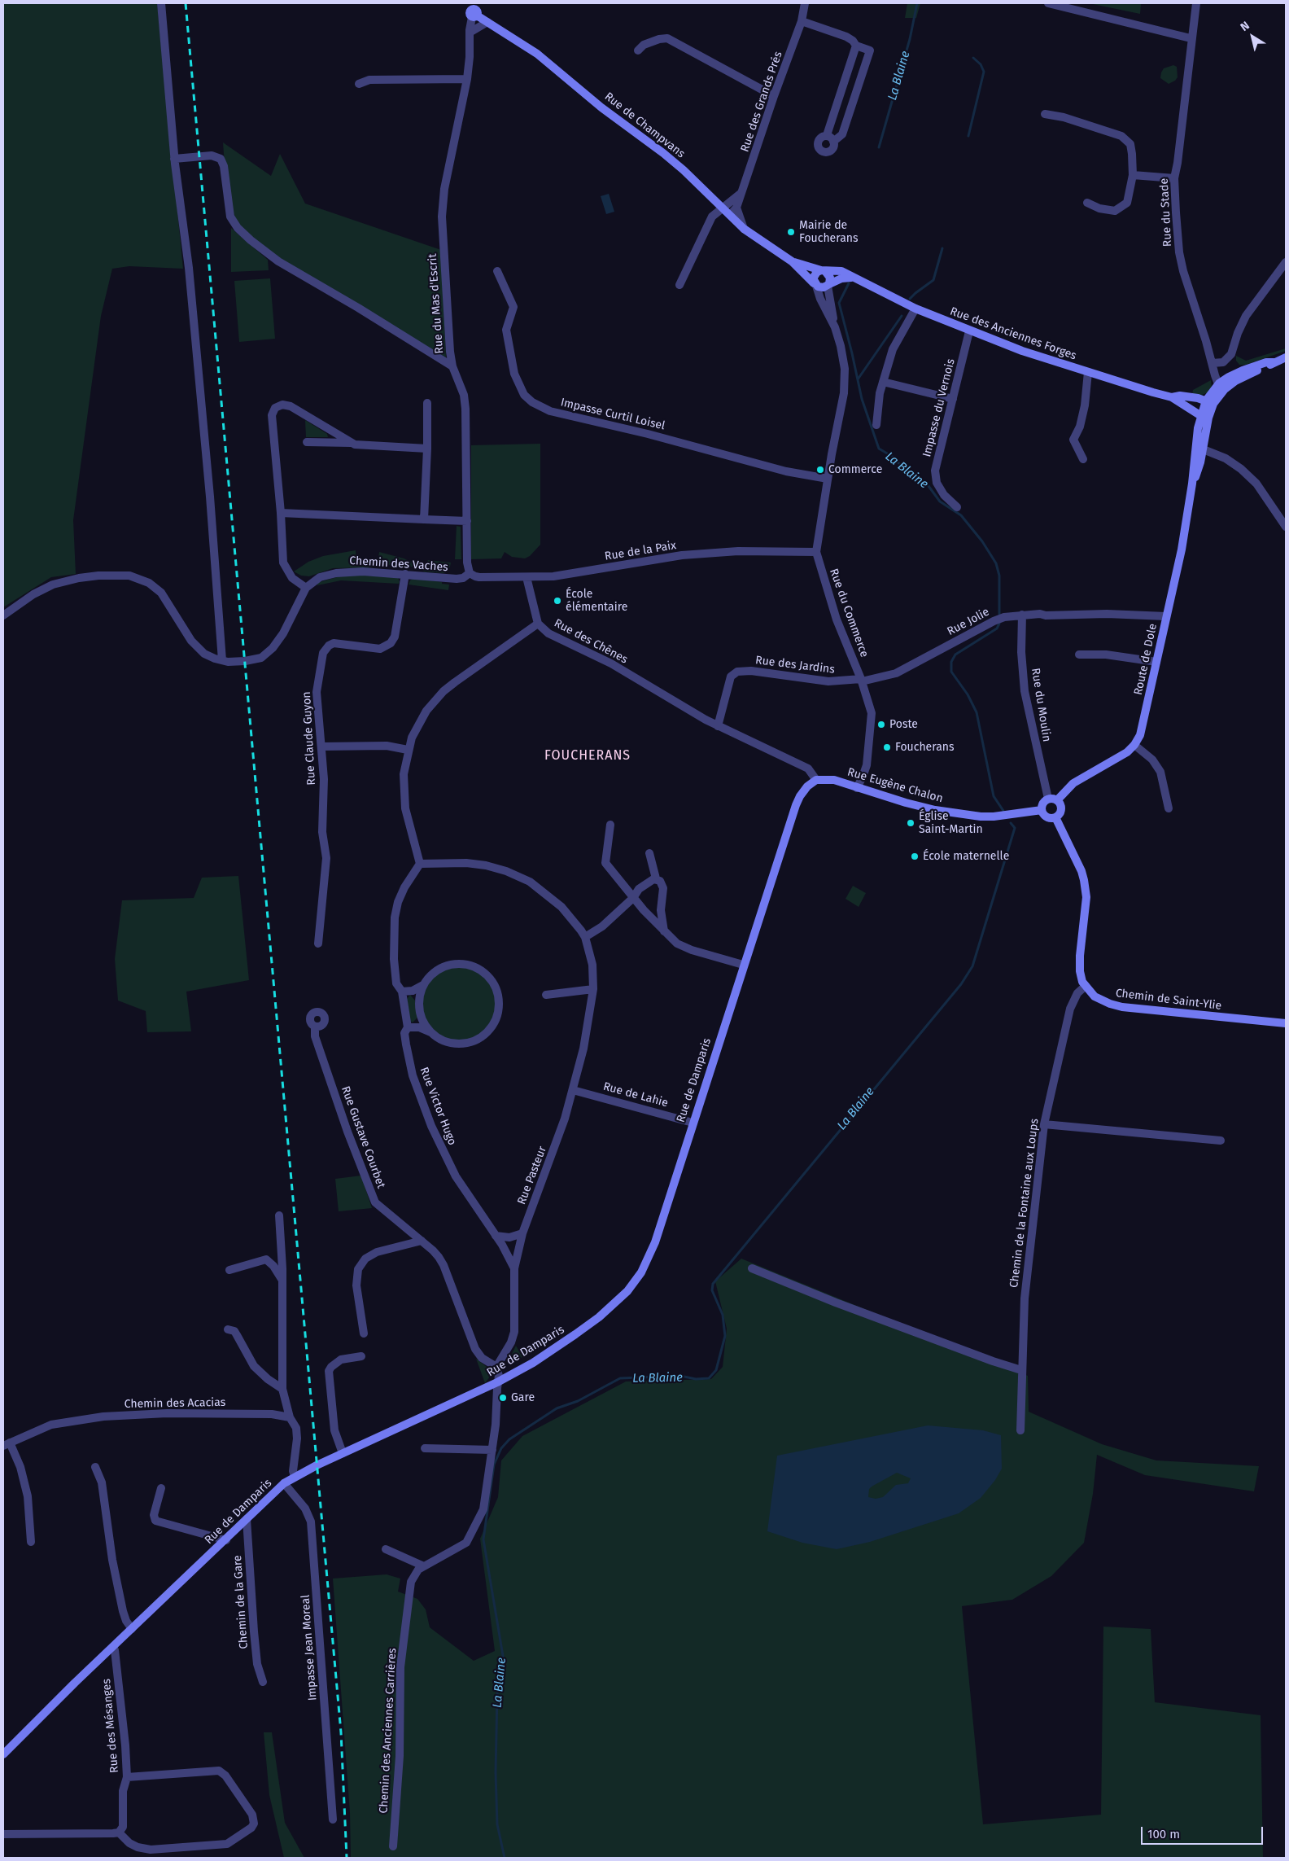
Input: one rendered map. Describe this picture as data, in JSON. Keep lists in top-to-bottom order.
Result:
{
  "streets": {
    "main road": [
      "Rue de Champvans",
      "Rue des Anciennes Forges",
      "Route de Dole",
      "Rue Eugène Chalon",
      "Chemin de Saint-Ylie",
      "Rue de Damparis"
    ],
    "street": [
      "Rue des Grands Prés",
      "Rue du Stade",
      "Rue du Mas d'Escrit",
      "Impasse du Vernois",
      "Impasse Curtil Loisel",
      "Rue de la Paix",
      "Chemin des Vaches",
      "Rue du Commerce",
      "Rue Jolie",
      "Rue des Chênes",
      "Rue des Jardins",
      "Rue du Moulin",
      "Rue Claude Guyon",
      "Rue de Lahie",
      "Rue Victor Hugo",
      "Rue Gustave Courbet",
      "Rue Pasteur",
      "Chemin de la Fontaine aux Loups",
      "Chemin des Acacias",
      "Chemin de la Gare",
      "Impasse Jean Moreal",
      "Rue des Mésanges",
      "Chemin des Anciennes Carrières"
    ]
  },
  "crossings": [
    ["Rue des Grands Prés", "Rue de Champvans"],
    ["Rue de Champvans", "Rue du Mas d'Escrit"],
    ["Rue de Champvans", "Rue des Anciennes Forges"],
    ["Rue de Champvans", "Rue du Commerce"],
    ["Rue du Stade", "Route de Dole"],
    ["Rue du Mas d'Escrit", "Rue de la Paix"],
    ["Rue du Mas d'Escrit", "Chemin des Vaches"],
    ["Rue des Anciennes Forges", "Impasse du Vernois"],
    ["Rue des Anciennes Forges", "Rue du Commerce"],
    ["Rue des Anciennes Forges", "Route de Dole"],
    ["Impasse Curtil Loisel", "Rue du Commerce"],
    ["Rue de la Paix", "Chemin des Vaches"],
    ["Rue de la Paix", "Rue du Commerce"],
    ["Chemin des Vaches", "Rue Claude Guyon"],
    ["Rue du Commerce", "Rue Jolie"],
    ["Rue du Commerce", "Rue des Jardins"],
    ["Rue du Commerce", "Rue Eugène Chalon"],
    ["Rue Jolie", "Route de Dole"],
    ["Rue Jolie", "Rue des Jardins"],
    ["Rue Jolie", "Rue du Moulin"],
    ["Rue des Chênes", "Rue des Jardins"],
    ["Rue des Chênes", "Rue Eugène Chalon"],
    ["Rue des Chênes", "Rue de Damparis"],
    ["Rue des Chênes", "Rue Victor Hugo"],
    ["Rue des Chênes", "Rue Pasteur"],
    ["Route de Dole", "Rue du Moulin"],
    ["Route de Dole", "Rue Eugène Chalon"],
    ["Rue du Moulin", "Rue Eugène Chalon"],
    ["Rue Eugène Chalon", "Rue de Damparis"],
    ["Chemin de Saint-Ylie", "Chemin de la Fontaine aux Loups"],
    ["Rue de Damparis", "Rue de Lahie"],
    ["Rue de Damparis", "Chemin de la Gare"],
    ["Rue de Damparis", "Impasse Jean Moreal"],
    ["Rue de Damparis", "Rue des Mésanges"],
    ["Rue de Damparis", "Chemin des Anciennes Carrières"],
    ["Rue de Lahie", "Rue Pasteur"],
    ["Rue Victor Hugo", "Rue Pasteur"],
    ["Rue Gustave Courbet", "Rue Pasteur"]
  ],
  "districts": ["FOUCHERANS"],
  "water": ["La Blaine"],
  "places": [
    "Mairie de Foucherans",
    "Commerce",
    "École élémentaire",
    "Poste",
    "Foucherans",
    "Église Saint-Martin",
    "École maternelle",
    "Gare"
  ],
  "scale_bar": "100 m",
  "north": "top left"
}
